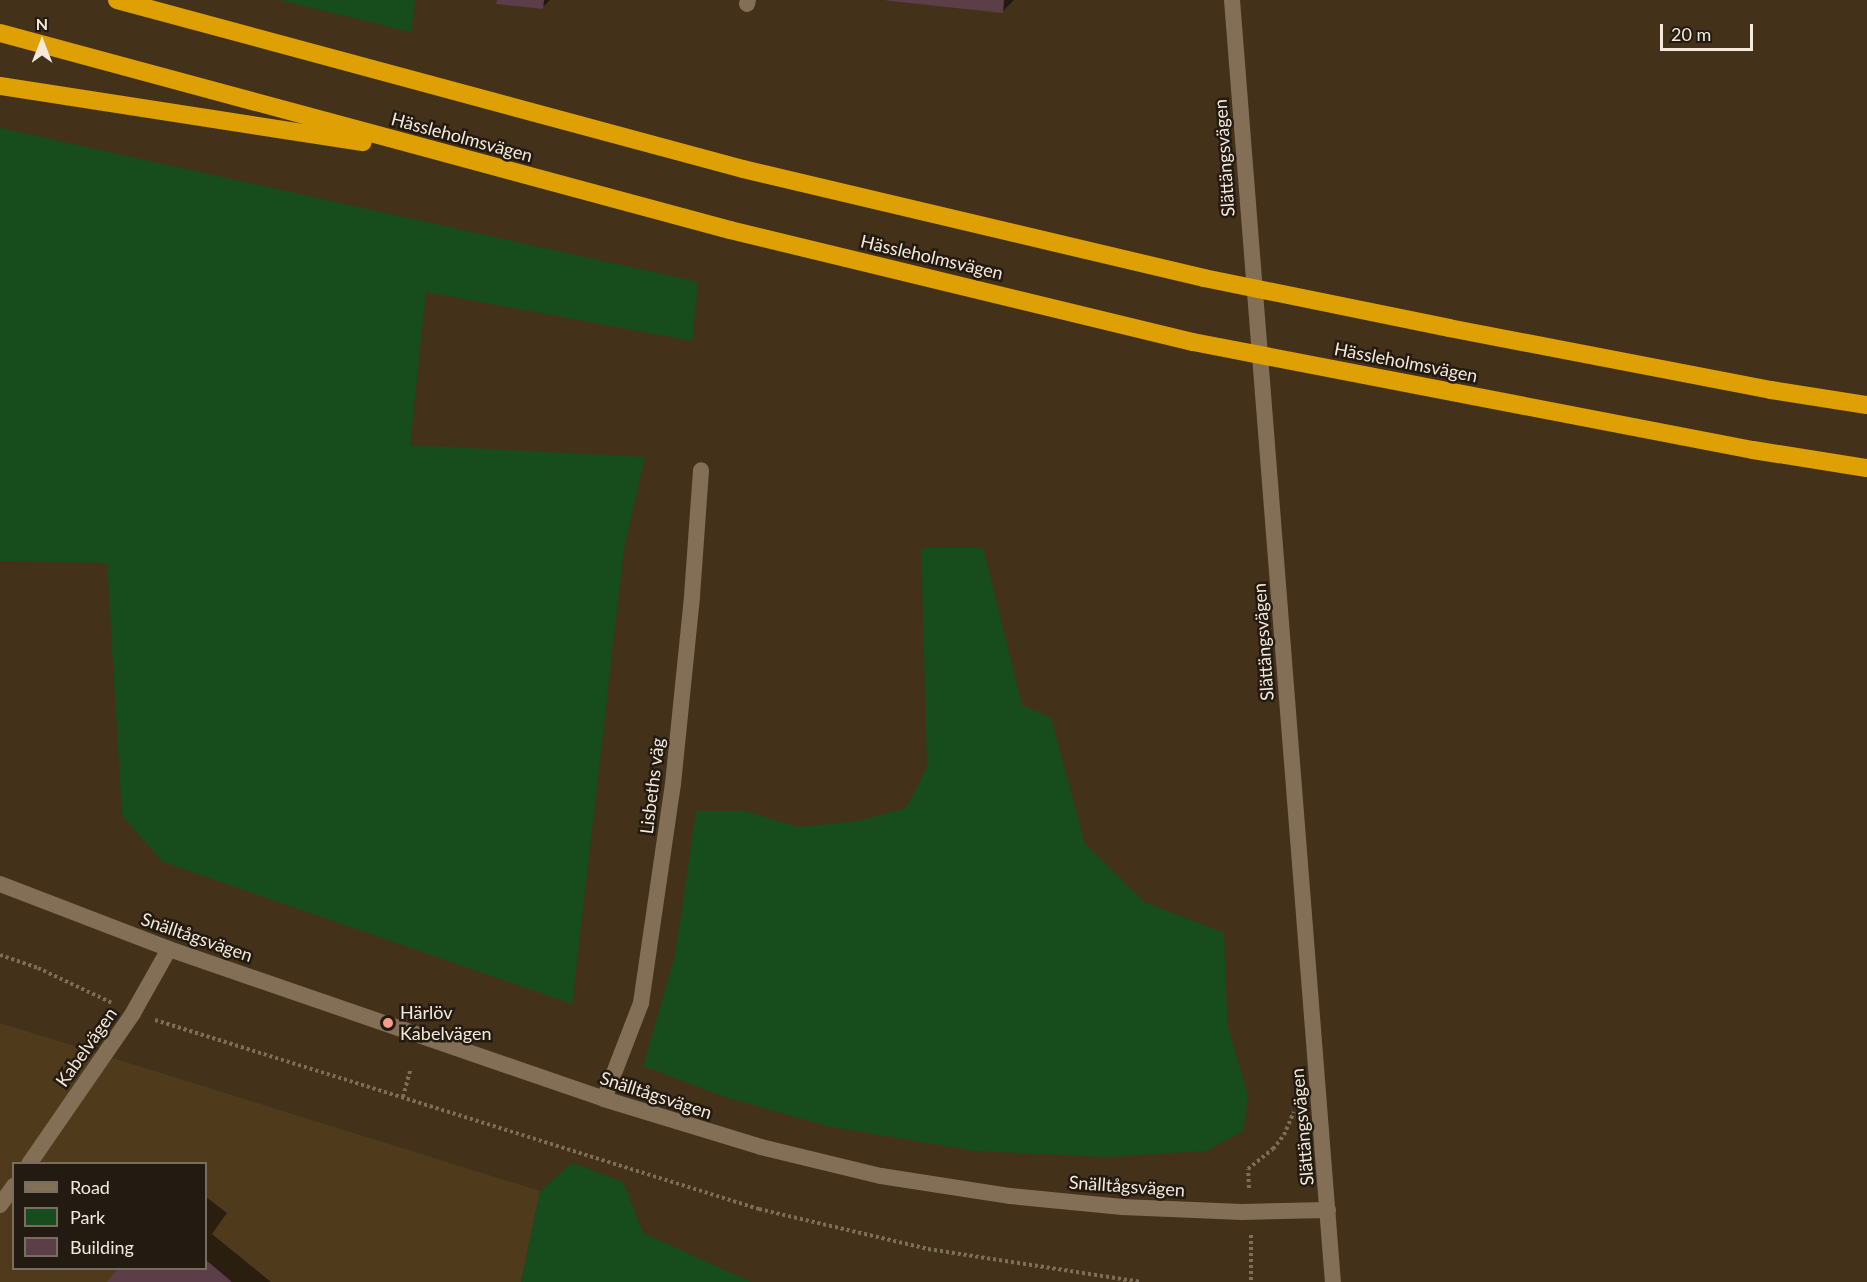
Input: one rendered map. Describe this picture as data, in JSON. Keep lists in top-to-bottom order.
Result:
{
  "streets": {
    "highway": ["Hässleholmsvägen"],
    "street": [
      "Slättängsvägen",
      "Lisbeths väg",
      "Snälltågsvägen",
      "Kabelvägen"
    ]
  },
  "crossings": [
    ["Slättängsvägen", "Snälltågsvägen"],
    ["Lisbeths väg", "Snälltågsvägen"],
    ["Snälltågsvägen", "Kabelvägen"]
  ],
  "places": ["Härlöv Kabelvägen"],
  "legend": ["Road", "Park", "Building"],
  "scale_bar": "20 m",
  "north": "top"
}
